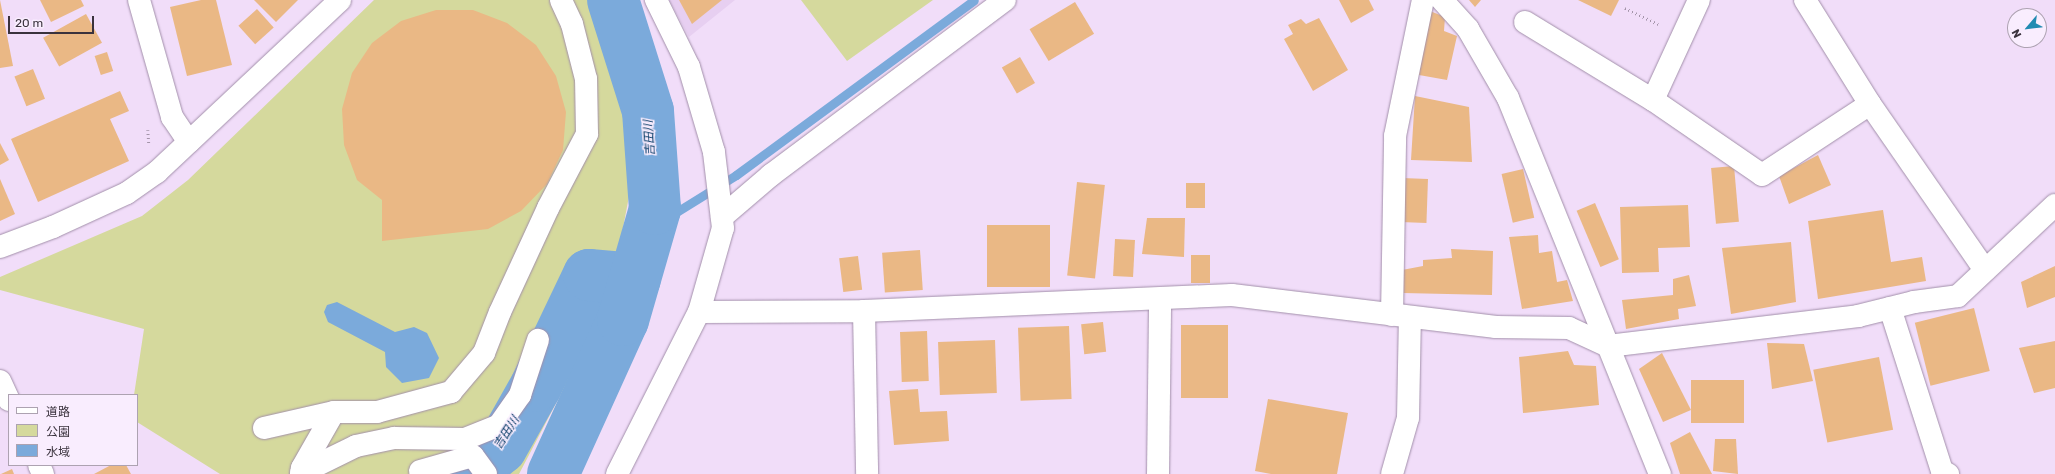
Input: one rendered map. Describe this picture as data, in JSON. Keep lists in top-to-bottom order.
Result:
{
  "water": ["吉田川"],
  "legend": ["道路", "公園", "水域"],
  "scale_bar": "20 m",
  "north": "bottom left"
}
